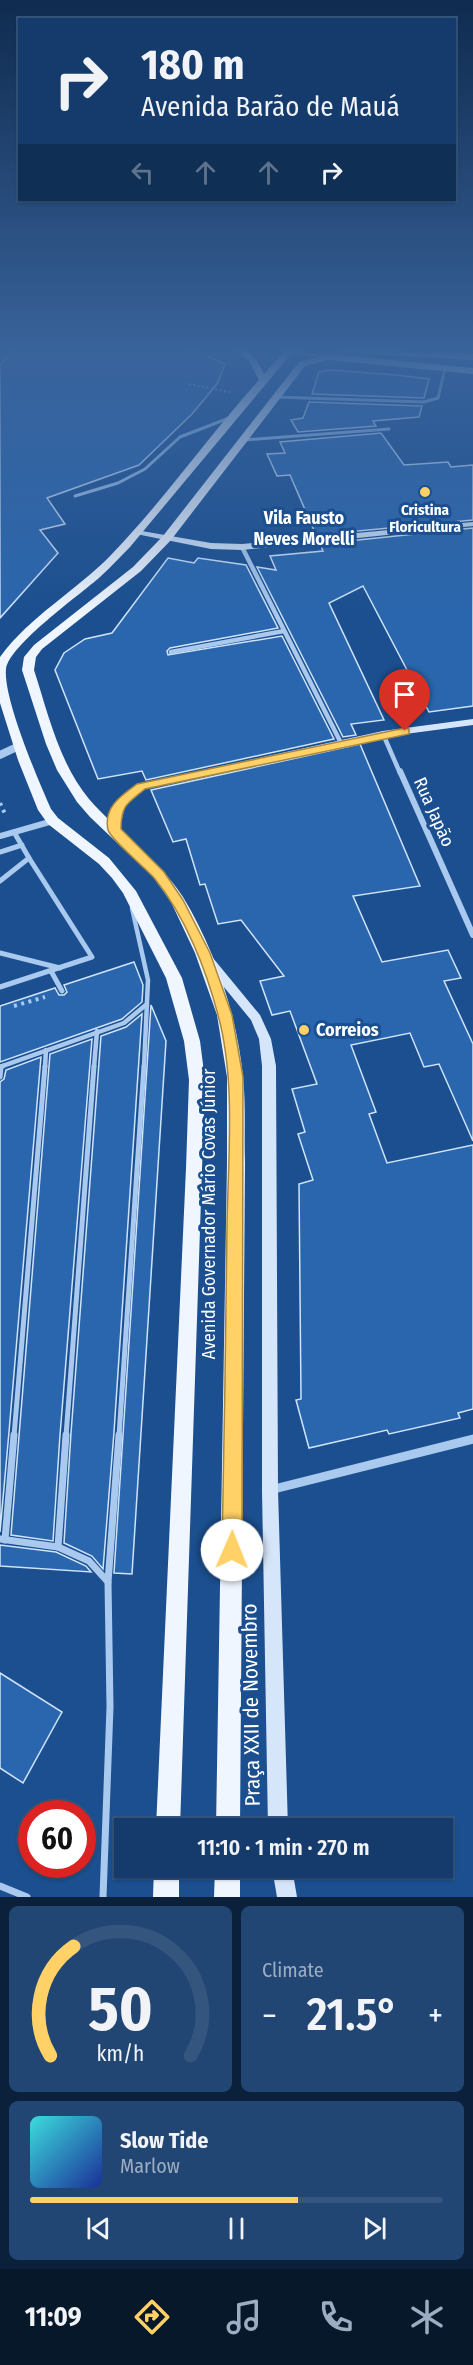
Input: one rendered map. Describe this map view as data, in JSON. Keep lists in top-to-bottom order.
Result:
{
  "streets": {
    "main road": ["Avenida Governador Mário Covas Júnior", "Praça XXII de Novembro"],
    "street": ["Rua Japão"]
  },
  "crossings": [
    ["Avenida Governador Mário Covas Júnior", "Praça XXII de Novembro"]
  ],
  "districts": ["Vila Fausto Neves Morelli"],
  "places": ["Cristina Floricultura", "Correios"],
  "page": {
    "turn": ["180 m", "Avenida Barão de Mauá"],
    "limit": "60",
    "trip": "11:10 · 1 min · 270 m",
    "tile": "Climate",
    "heat": ["−", "21.5°", "+"],
    "song": ["Slow Tide", "Marlow"],
    "tabs": "11:09",
    "gauge": ["50", "km/h"]
  }
}
